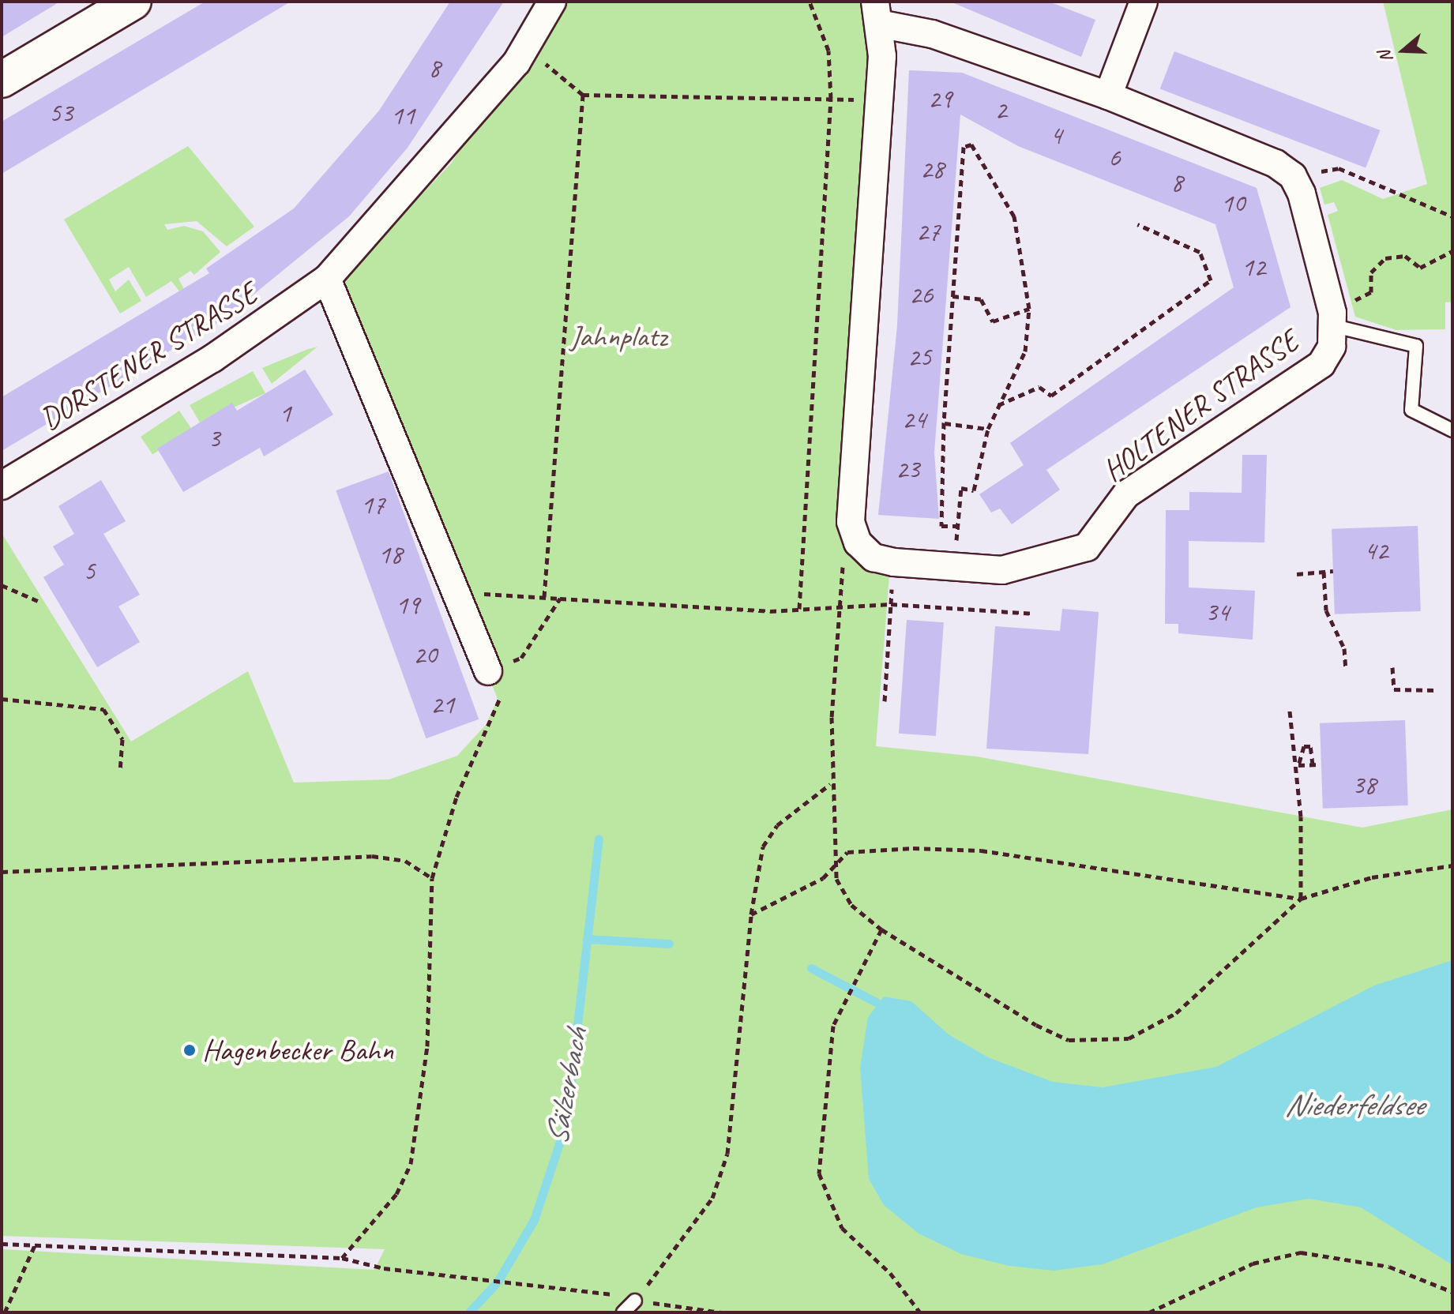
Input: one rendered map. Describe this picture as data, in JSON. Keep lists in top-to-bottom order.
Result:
{
  "streets": {
    "street": ["DORSTENER STRASSE", "HOLTENER STRASSE"]
  },
  "water": ["Sälzerbach", "Niederfeldsee"],
  "parks": ["Jahnplatz"],
  "places": ["Hagenbecker Bahn"],
  "house_numbers": [
    "8",
    "29",
    "2",
    "53",
    "11",
    "4",
    "6",
    "28",
    "8",
    "10",
    "27",
    "12",
    "26",
    "25",
    "1",
    "24",
    "3",
    "23",
    "17",
    "42",
    "18",
    "5",
    "19",
    "34",
    "20",
    "21",
    "38"
  ],
  "north": "left"
}
